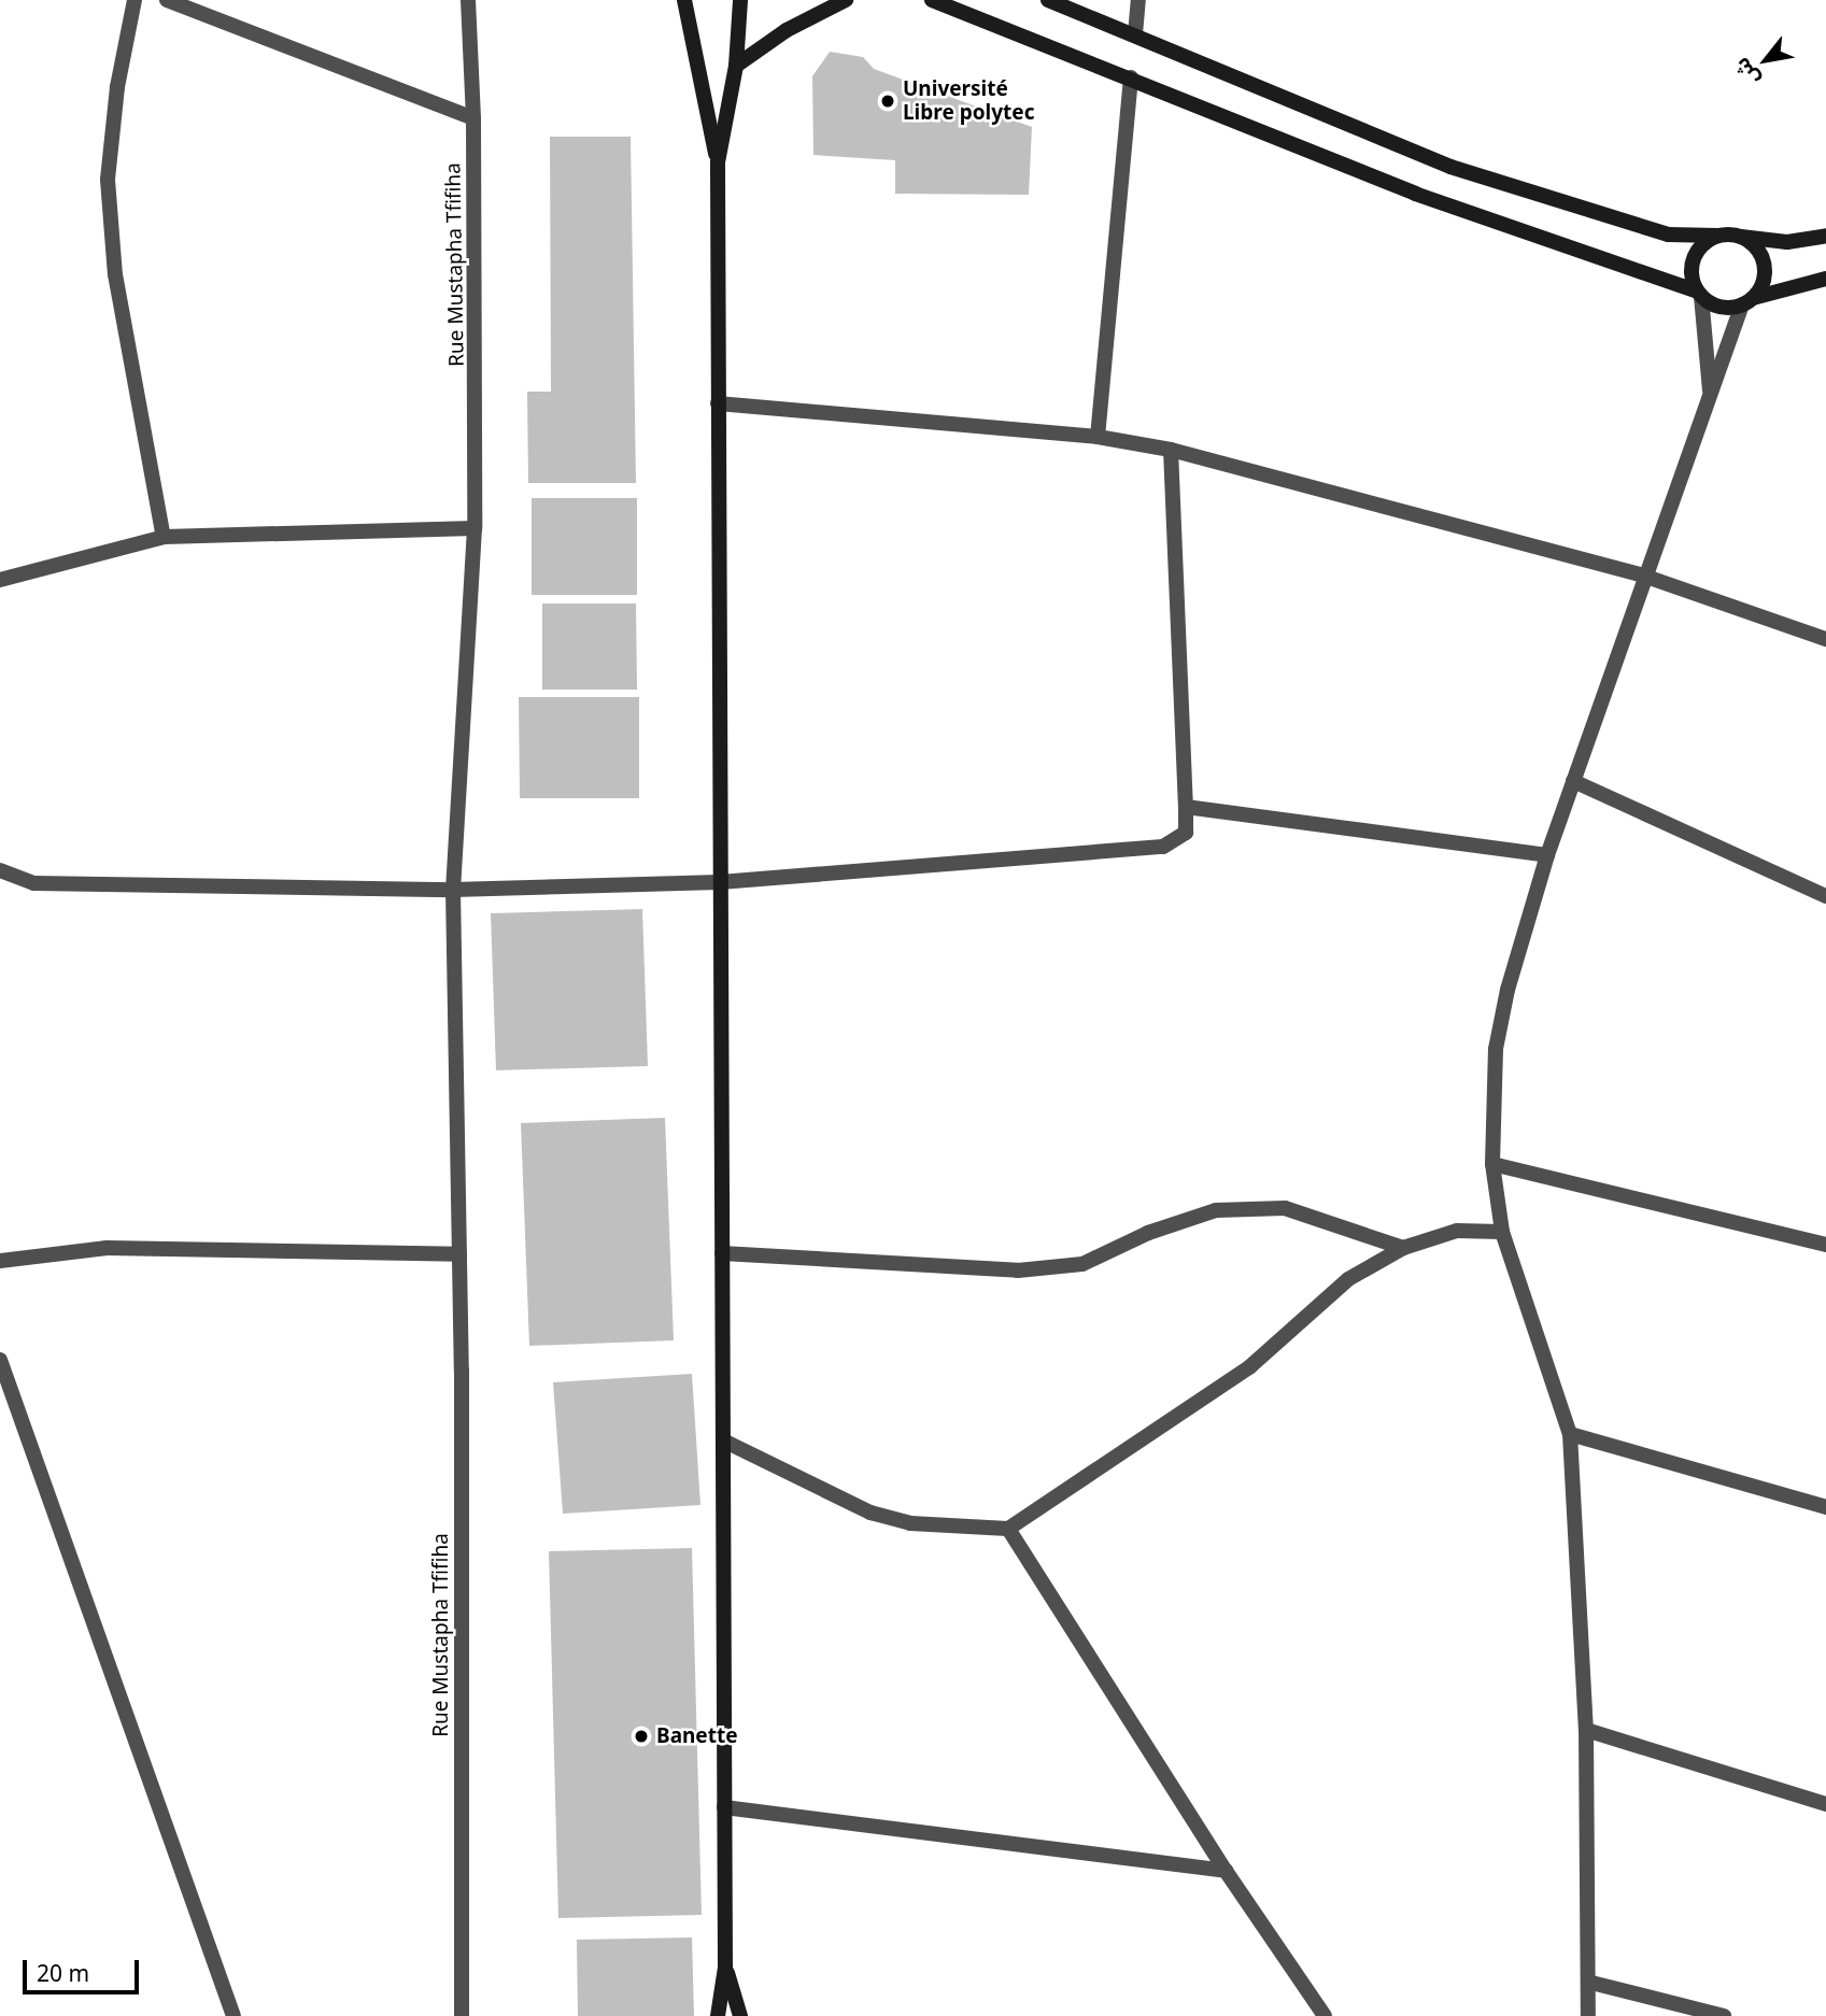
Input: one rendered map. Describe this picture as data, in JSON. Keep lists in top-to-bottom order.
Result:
{
  "streets": {
    "street": ["Rue Mustapha Tfifiha"]
  },
  "places": ["Université Libre polytec", "Banette"],
  "scale_bar": "20 m",
  "north": "bottom left"
}
